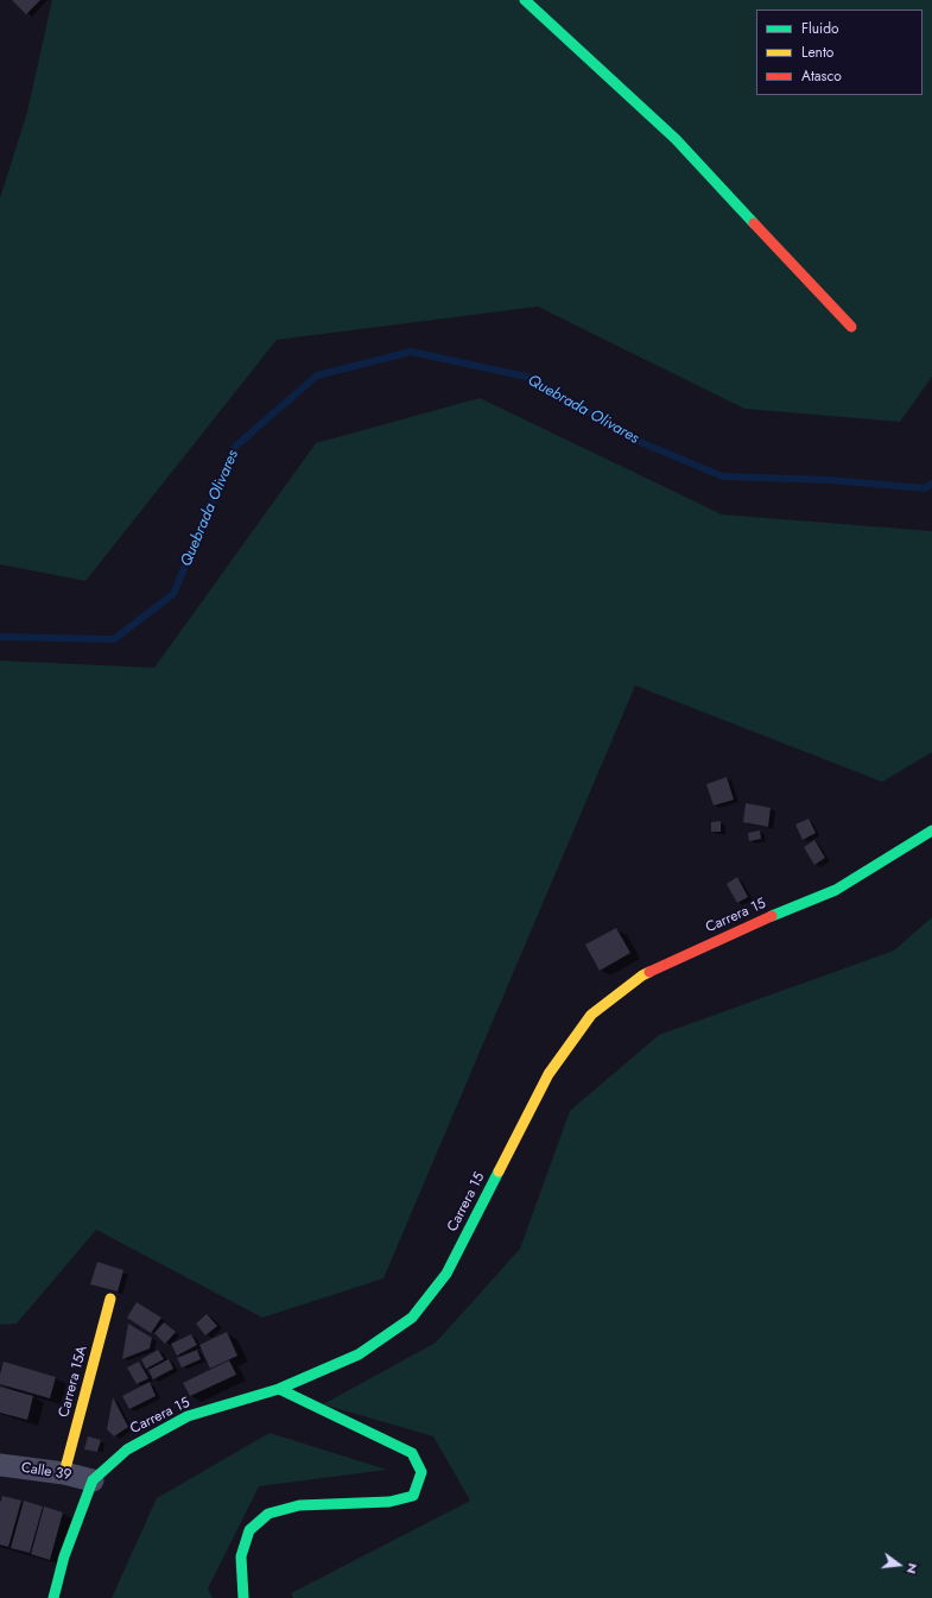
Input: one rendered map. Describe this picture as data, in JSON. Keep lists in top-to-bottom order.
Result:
{
  "streets": {
    "main road": ["Carrera 15", "Carrera 15A"],
    "street": ["Calle 39"]
  },
  "crossings": [
    ["Carrera 15", "Calle 39"],
    ["Carrera 15A", "Calle 39"]
  ],
  "water": ["Quebrada Olivares"],
  "legend": ["Fluido", "Lento", "Atasco"],
  "north": "right"
}
